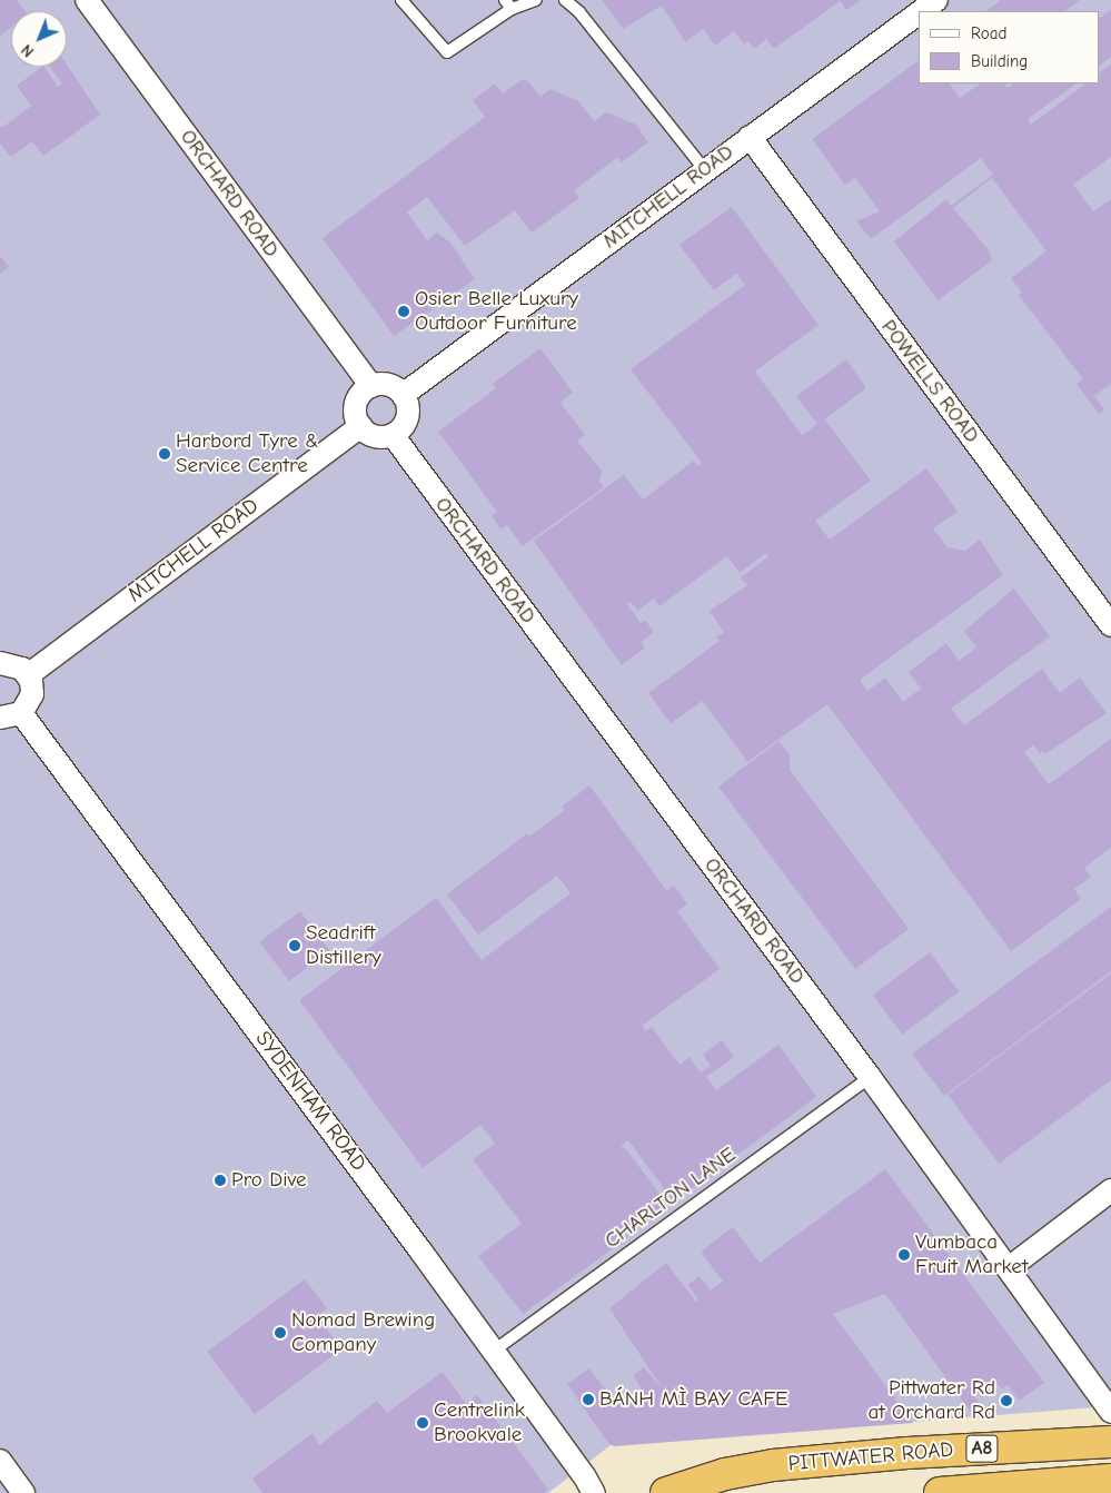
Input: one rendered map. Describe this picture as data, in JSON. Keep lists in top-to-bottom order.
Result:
{
  "streets": {
    "highway": ["A8", "PITTWATER ROAD"],
    "street": [
      "ORCHARD ROAD",
      "MITCHELL ROAD",
      "POWELLS ROAD",
      "SYDENHAM ROAD"
    ],
    "lane": ["CHARLTON LANE"]
  },
  "crossings": [
    ["ORCHARD ROAD", "MITCHELL ROAD"],
    ["ORCHARD ROAD", "CHARLTON LANE"],
    ["MITCHELL ROAD", "POWELLS ROAD"],
    ["SYDENHAM ROAD", "CHARLTON LANE"]
  ],
  "places": [
    "Osier Belle Luxury Outdoor Furniture",
    "Harbord Tyre & Service Centre",
    "Seadrift Distillery",
    "Pro Dive",
    "Vumbaca Fruit Market",
    "Nomad Brewing Company",
    "BÁNH MÌ BAY CAFE",
    "Pittwater Rd at Orchard Rd",
    "Centrelink Brookvale"
  ],
  "legend": ["Road", "Building"],
  "north": "bottom left"
}
